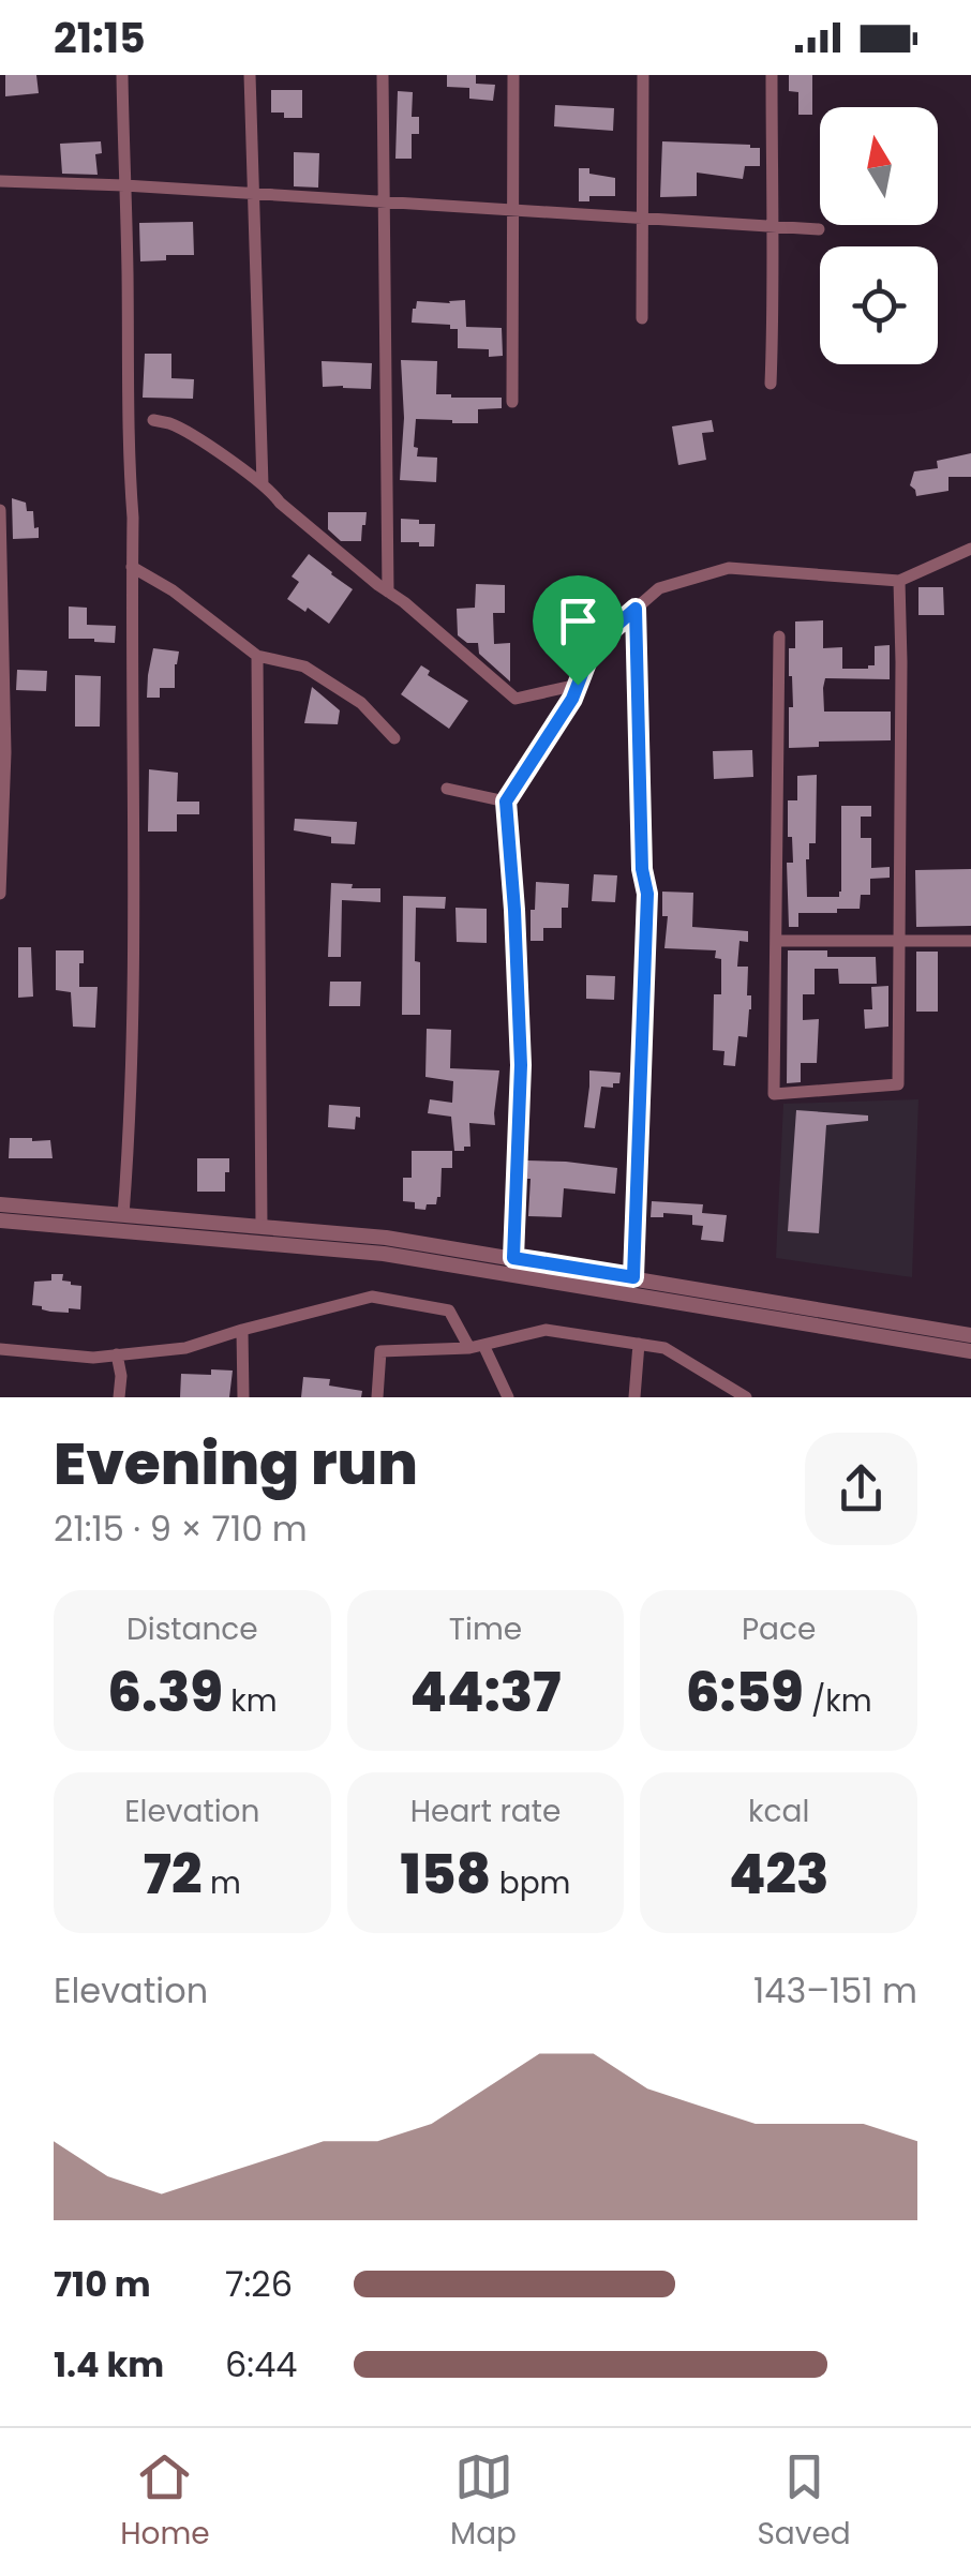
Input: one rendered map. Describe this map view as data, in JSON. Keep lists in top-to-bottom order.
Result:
{
  "north": "top",
  "page": {
    "status": "21:15",
    "heading": ["Evening run", "21:15 · 9 × 710 m"],
    "stats": [
      ["Distance", "6.39 km"],
      ["Time", "44:37"],
      ["Pace", "6:59 /km"],
      ["Elevation", "72 m"],
      ["Heart rate", "158 bpm"],
      ["kcal", "423"]
    ],
    "chart": ["Elevation", "143–151 m"],
    "list": [
      {
        "name": "710 m",
        "note": "7:26"
      },
      {
        "name": "1.4 km",
        "note": "6:44"
      }
    ],
    "tabs": ["Home", "Map", "Saved"]
  }
}
